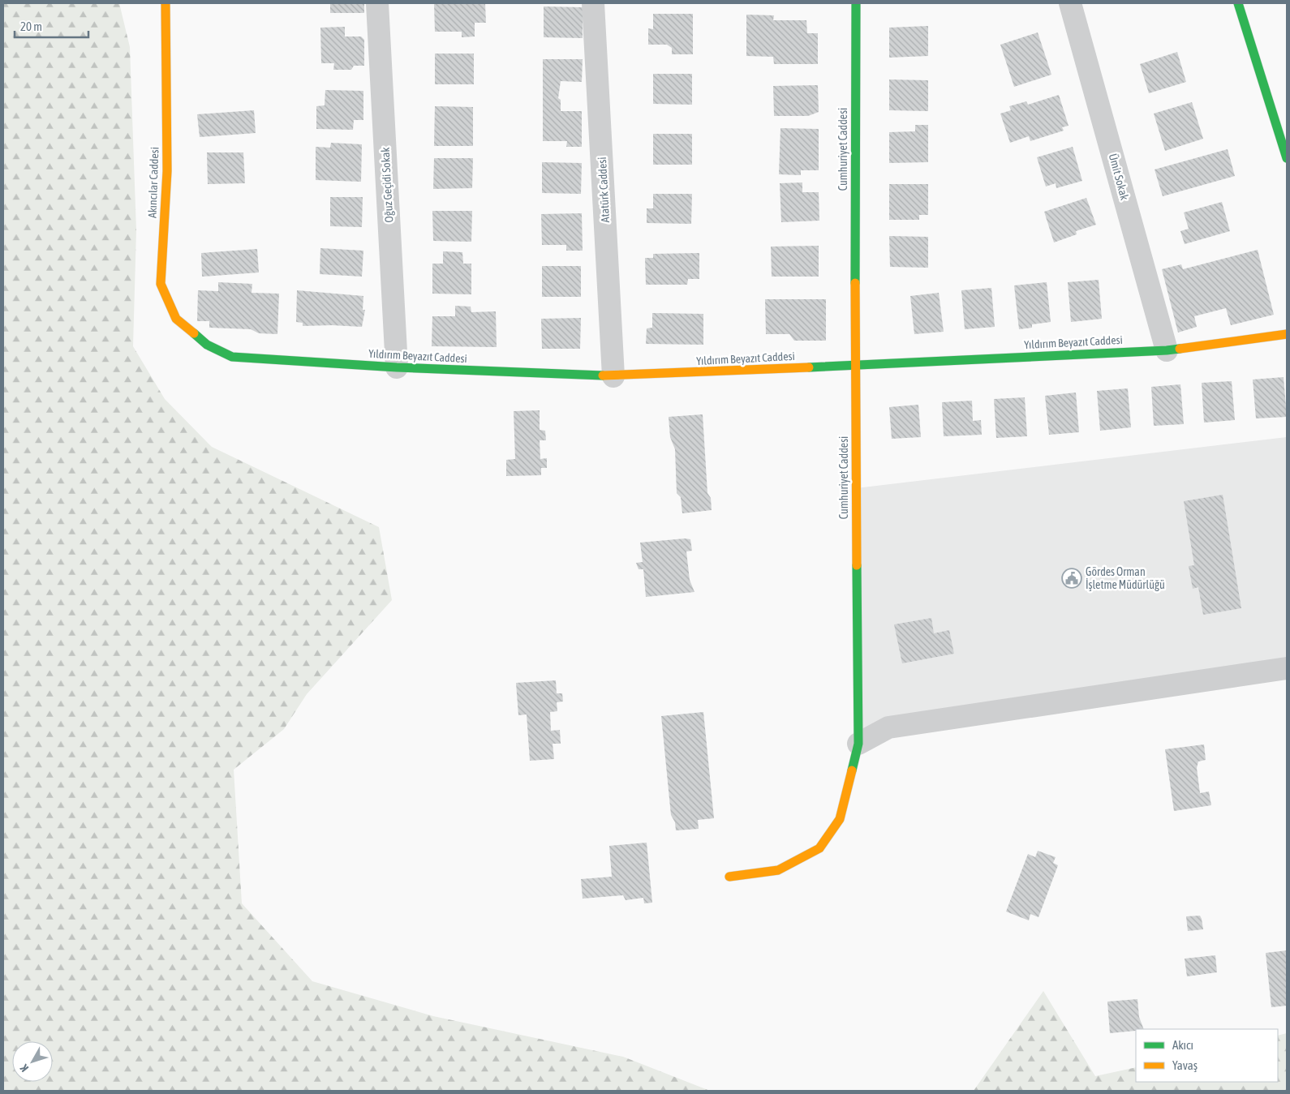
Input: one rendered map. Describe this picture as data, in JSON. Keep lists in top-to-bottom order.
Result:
{
  "streets": {
    "street": [
      "Cumhuriyet Caddesi",
      "Ümit Sokak",
      "Akıncılar Caddesi",
      "Oğuz Geçidi Sokak",
      "Atatürk Caddesi",
      "Yıldırım Beyazıt Caddesi"
    ]
  },
  "crossings": [
    ["Cumhuriyet Caddesi", "Yıldırım Beyazıt Caddesi"],
    ["Ümit Sokak", "Yıldırım Beyazıt Caddesi"],
    ["Akıncılar Caddesi", "Yıldırım Beyazıt Caddesi"],
    ["Oğuz Geçidi Sokak", "Yıldırım Beyazıt Caddesi"],
    ["Atatürk Caddesi", "Yıldırım Beyazıt Caddesi"]
  ],
  "places": {
    "public building": ["Gördes Orman İşletme Müdürlüğü"]
  },
  "legend": ["Akıcı", "Yavaş"],
  "scale_bar": "20 m",
  "north": "bottom left"
}
